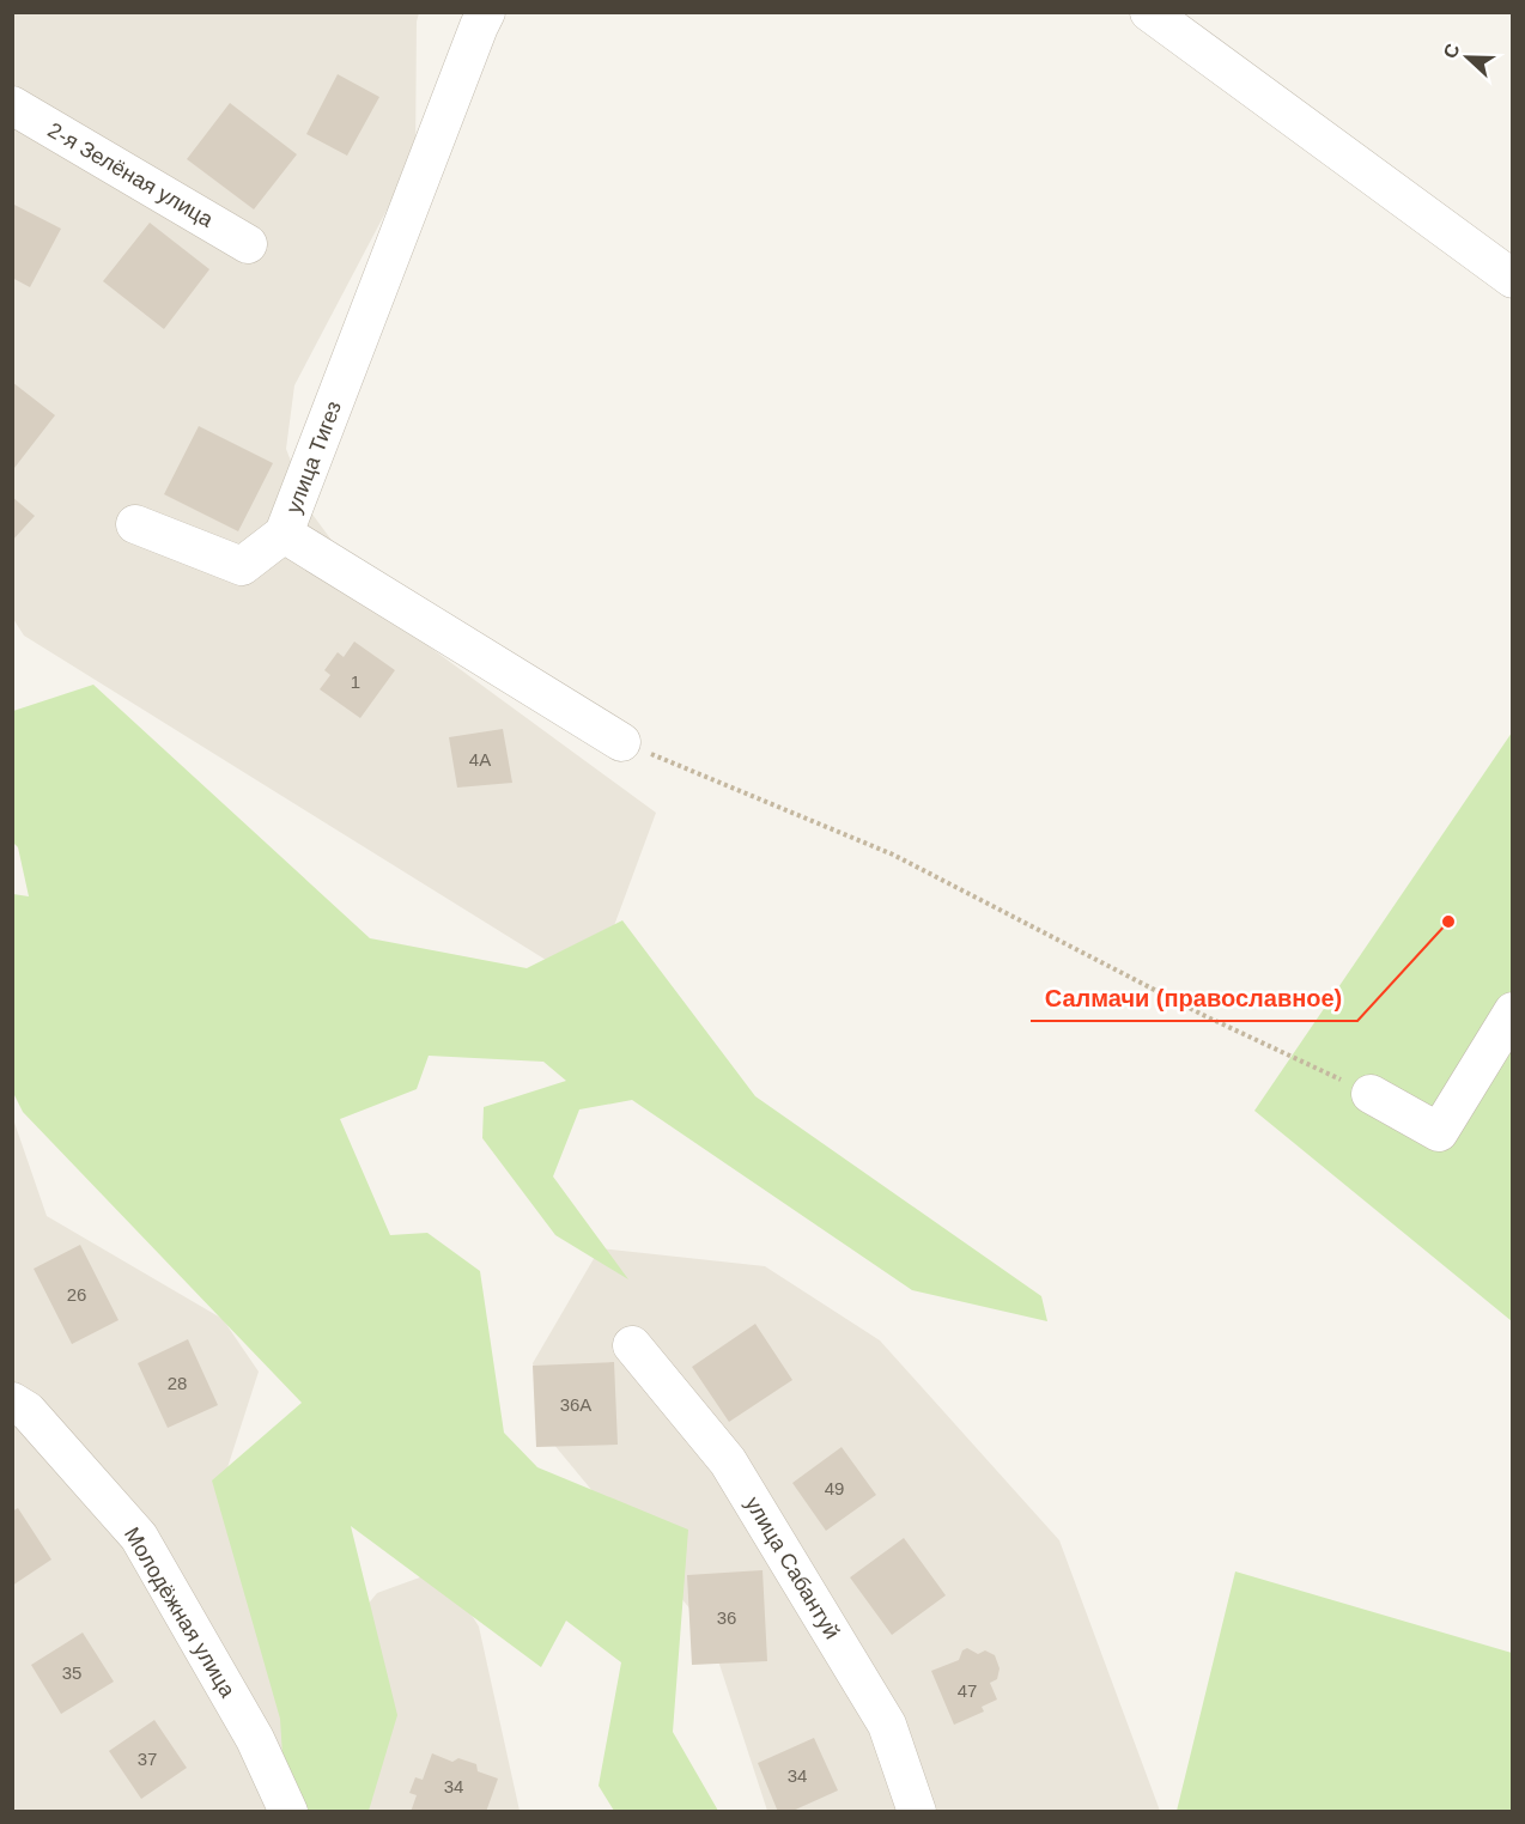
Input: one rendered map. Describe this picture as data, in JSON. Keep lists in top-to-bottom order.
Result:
{
  "streets": {
    "street": [
      "2-я Зелёная улица",
      "улица Тигез",
      "улица Сабантуй",
      "Молодёжная улица"
    ]
  },
  "places": ["Салмачи (православное)"],
  "house_numbers": [
    "1",
    "4А",
    "26",
    "28",
    "36А",
    "49",
    "36",
    "35",
    "47",
    "37",
    "34",
    "34"
  ],
  "north": "left"
}
